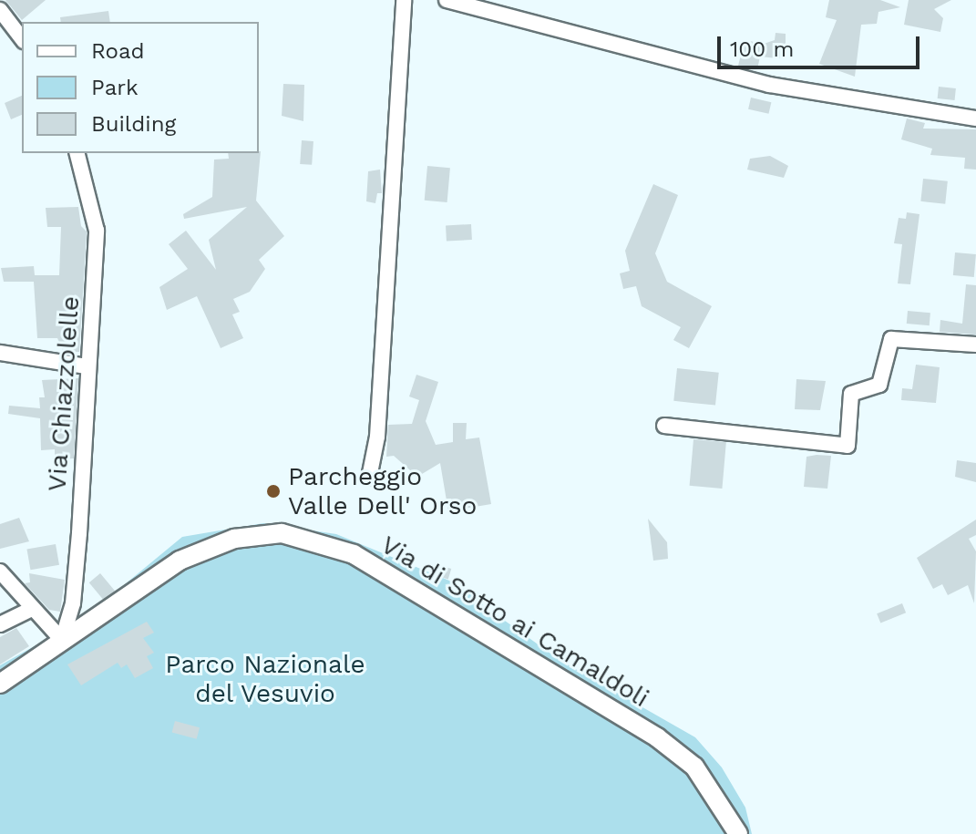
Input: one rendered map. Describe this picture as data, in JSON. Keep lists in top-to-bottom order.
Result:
{
  "streets": {
    "street": ["Via Chiazzolelle", "Via di Sotto ai Camaldoli"]
  },
  "crossings": [
    ["Via Chiazzolelle", "Via di Sotto ai Camaldoli"]
  ],
  "parks": ["Parco Nazionale del Vesuvio"],
  "places": ["Parcheggio Valle Dell' Orso"],
  "legend": ["Road", "Park", "Building"],
  "scale_bar": "100 m"
}
